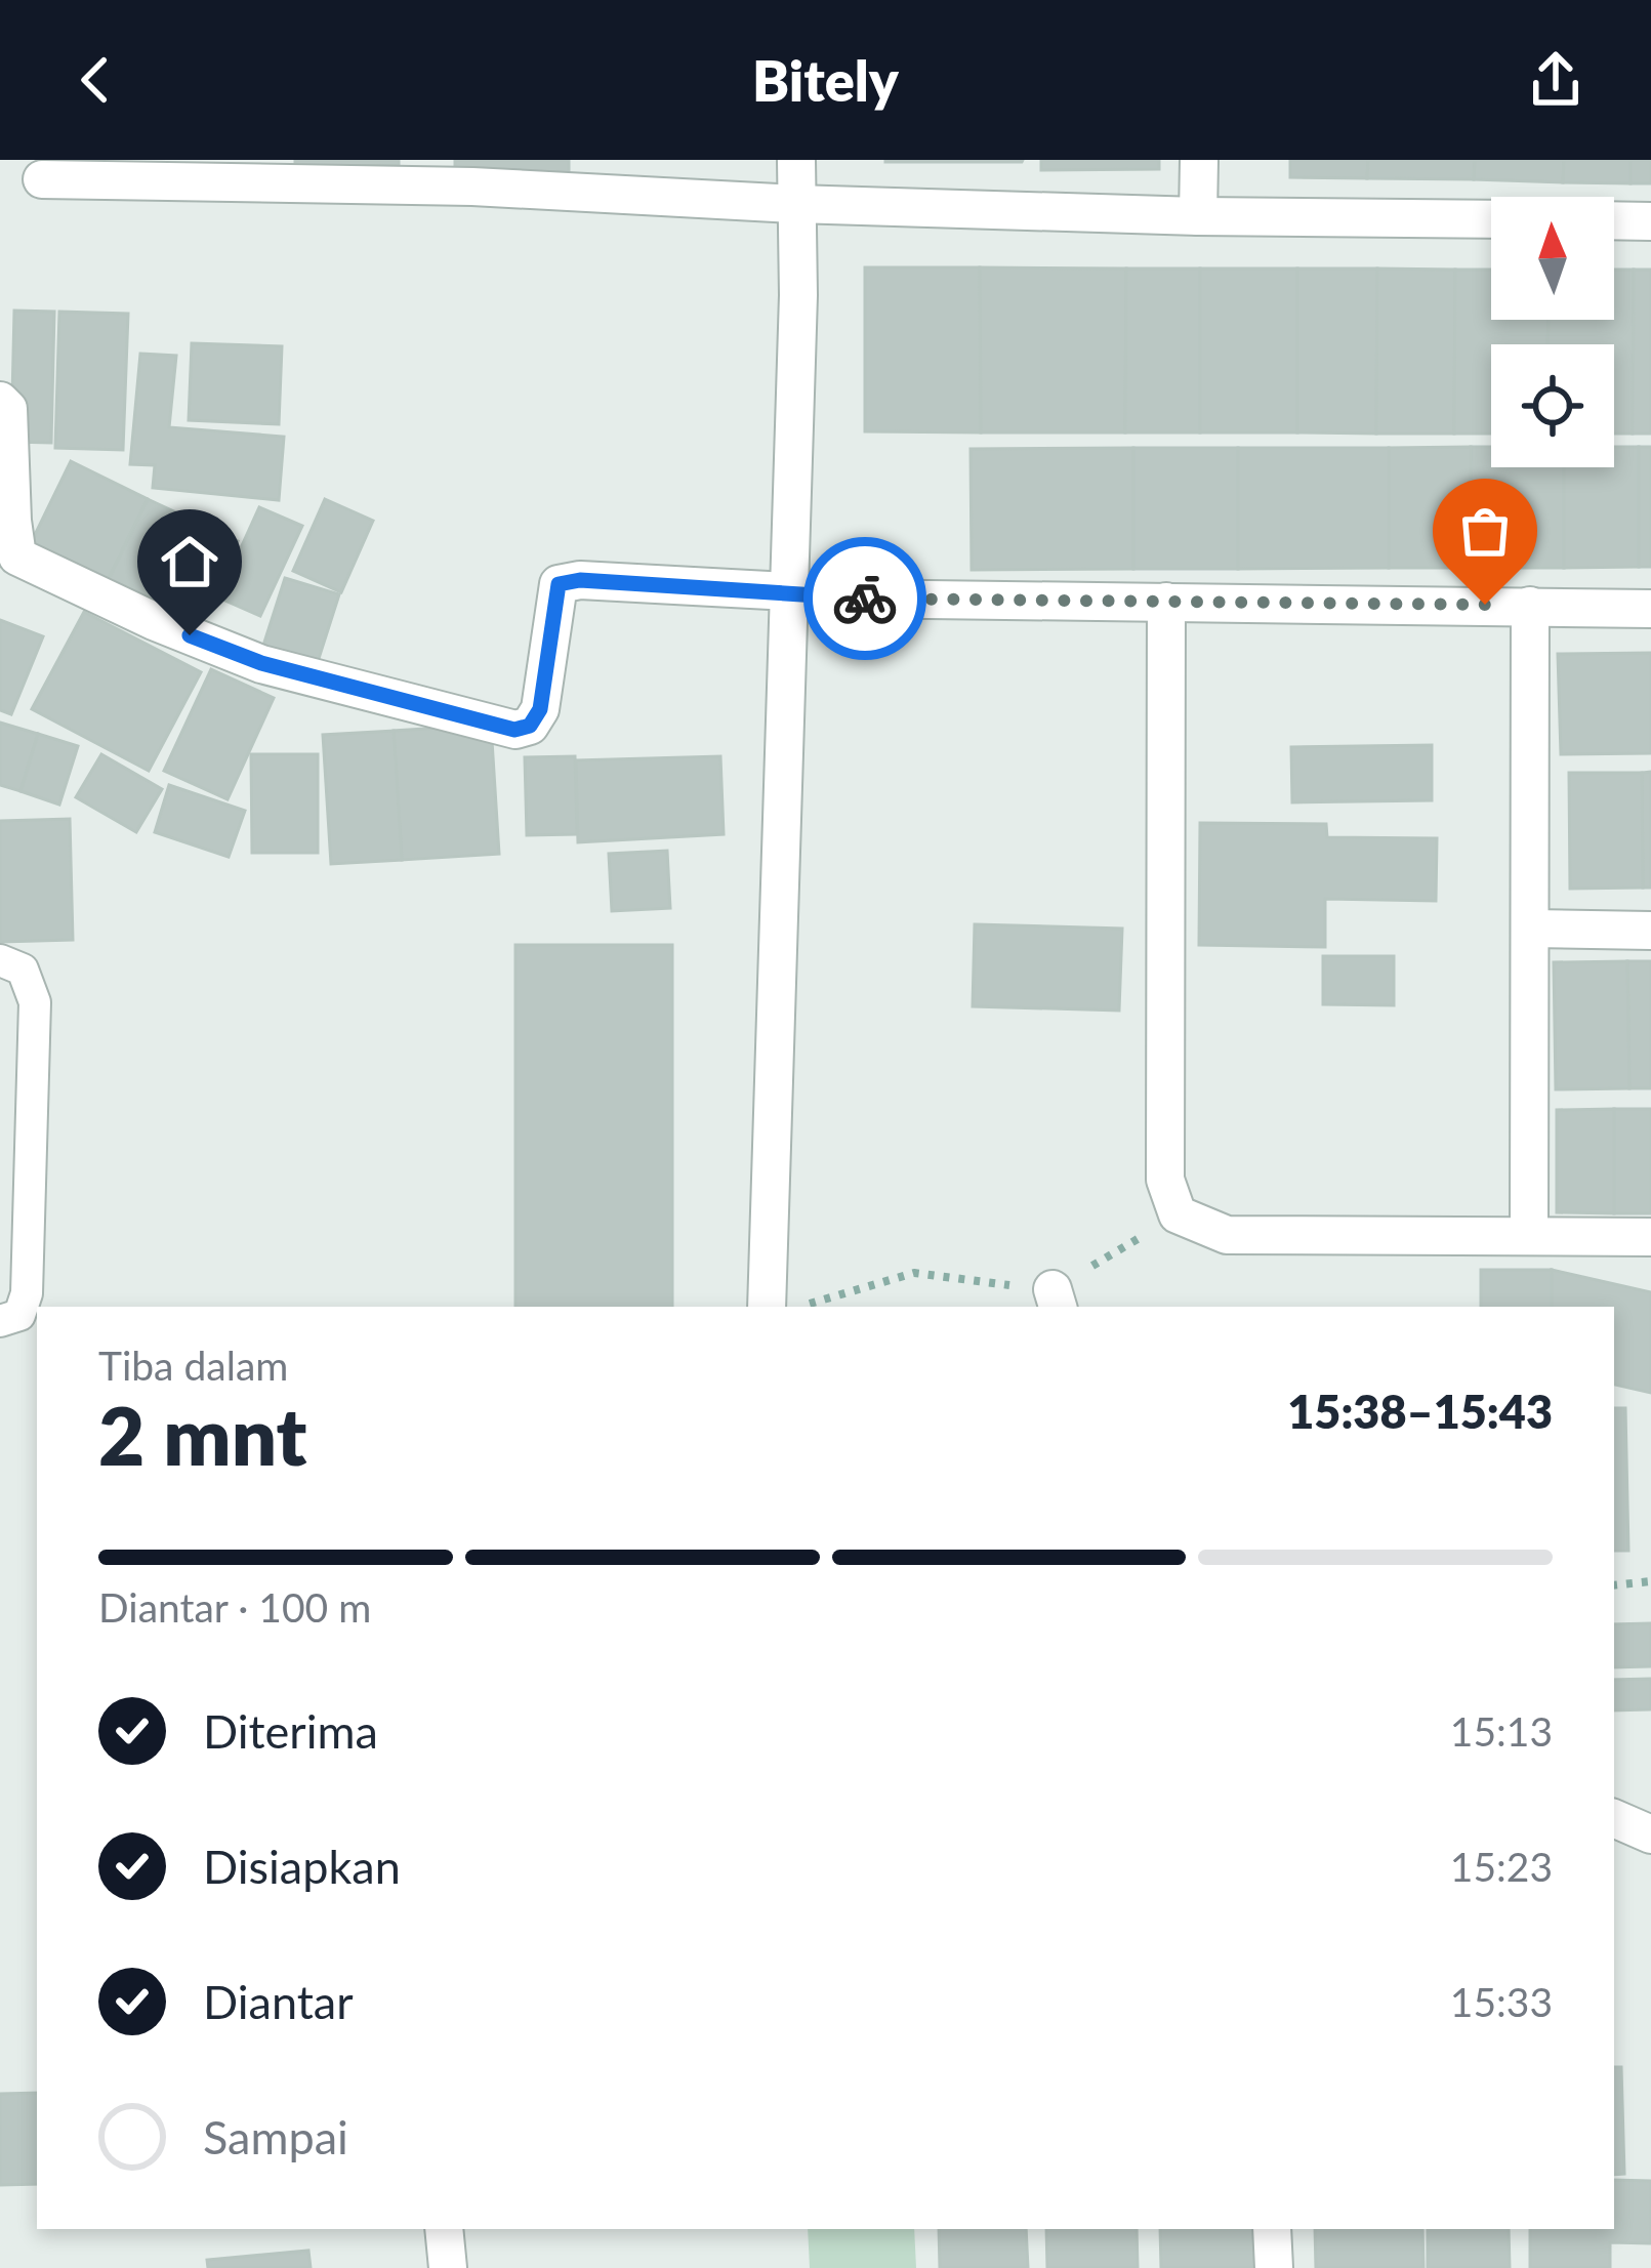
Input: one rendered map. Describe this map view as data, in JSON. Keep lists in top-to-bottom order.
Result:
{
  "north": "top",
  "page": {
    "header": "Bitely",
    "heading": ["2 mnt", "Tiba dalam", "15:38–15:43"],
    "bar": "Diantar · 100 m",
    "list": [
      ["Diterima", "15:13"],
      ["Disiapkan", "15:23"],
      ["Diantar", "15:33"],
      "Sampai"
    ]
  }
}
